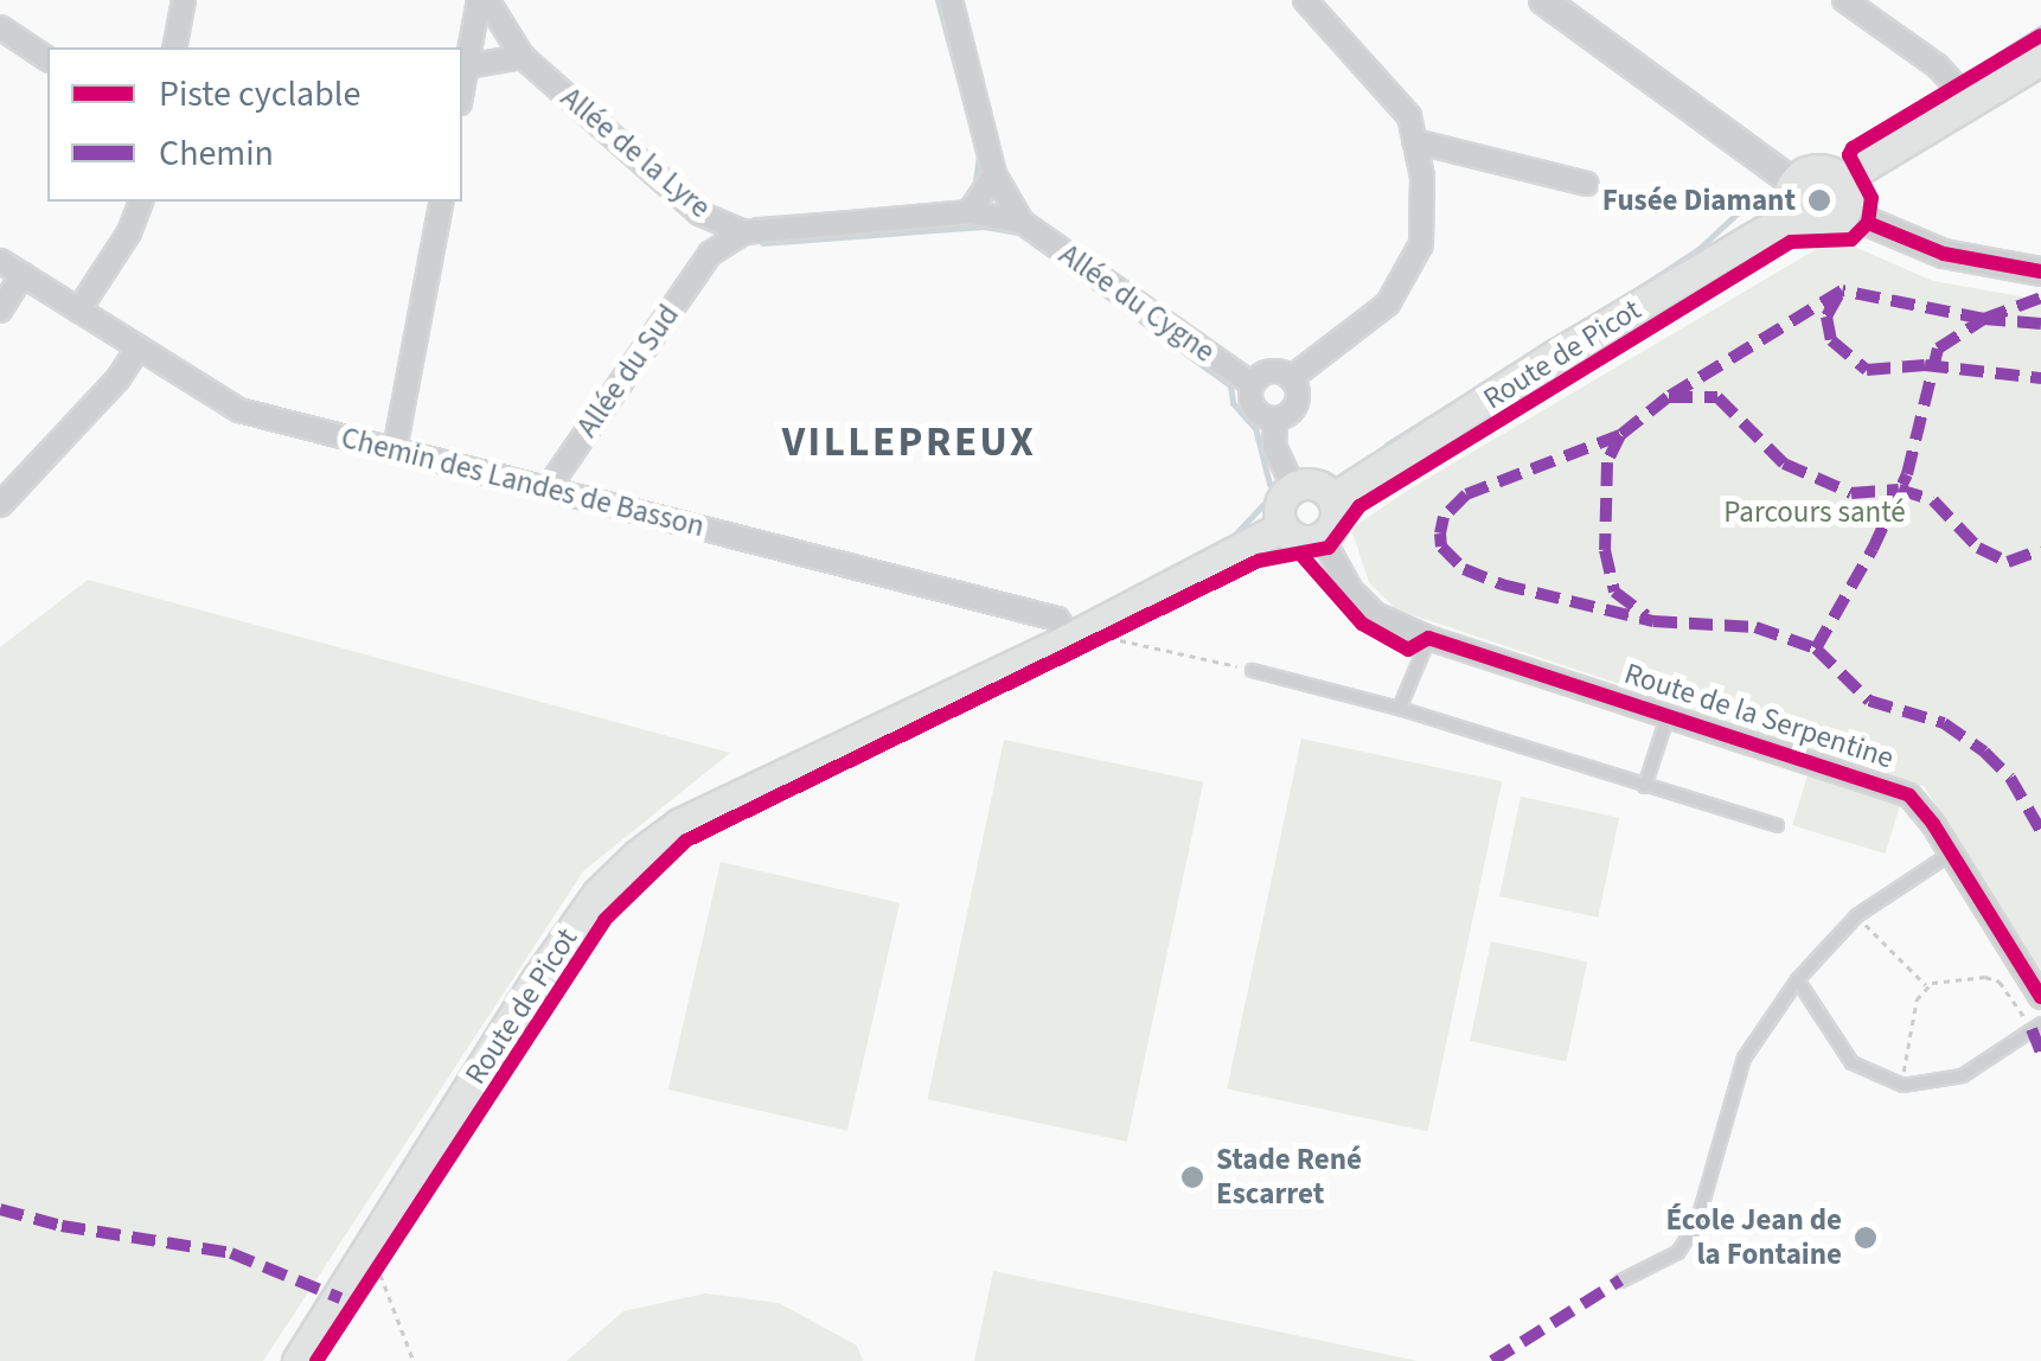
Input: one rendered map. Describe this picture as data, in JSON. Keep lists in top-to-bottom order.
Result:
{
  "streets": {
    "main road": ["Route de Picot"],
    "street": [
      "Allée de la Lyre",
      "Allée du Cygne",
      "Allée du Sud",
      "Chemin des Landes de Basson",
      "Route de la Serpentine"
    ]
  },
  "crossings": [
    ["Allée de la Lyre", "Allée du Cygne"],
    ["Allée de la Lyre", "Allée du Sud"],
    ["Route de Picot", "Chemin des Landes de Basson"],
    ["Route de Picot", "Route de la Serpentine"],
    ["Allée du Sud", "Chemin des Landes de Basson"]
  ],
  "districts": ["VILLEPREUX"],
  "parks": ["Parcours santé"],
  "places": ["Fusée Diamant", "Stade René Escarret", "École Jean de la Fontaine"],
  "legend": ["Piste cyclable", "Chemin"]
}
